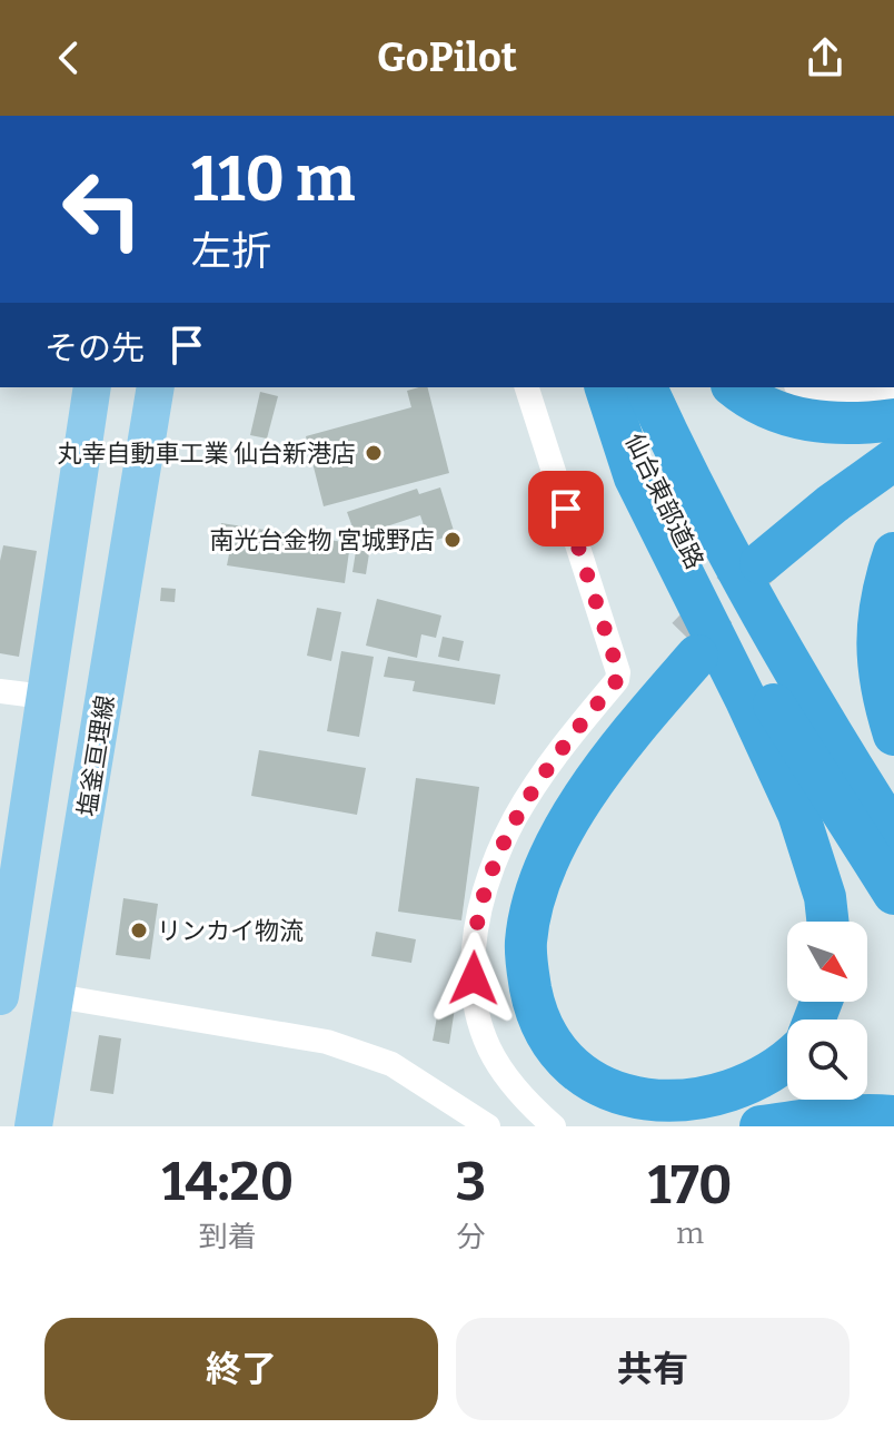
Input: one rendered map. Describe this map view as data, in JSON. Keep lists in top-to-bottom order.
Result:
{
  "streets": {
    "highway": ["仙台東部道路"],
    "main road": ["塩釜亘理線"]
  },
  "places": ["丸幸自動車工業 仙台新港店", "南光台金物 宮城野店", "リンカイ物流"],
  "north": "bottom right",
  "page": {
    "header": "GoPilot",
    "turn": ["110 m", "左折"],
    "then": "その先",
    "eta": [
      "14:20",
      "到着",
      "3",
      "分",
      "170",
      "m"
    ],
    "buttons": ["終了", "共有"]
  }
}
